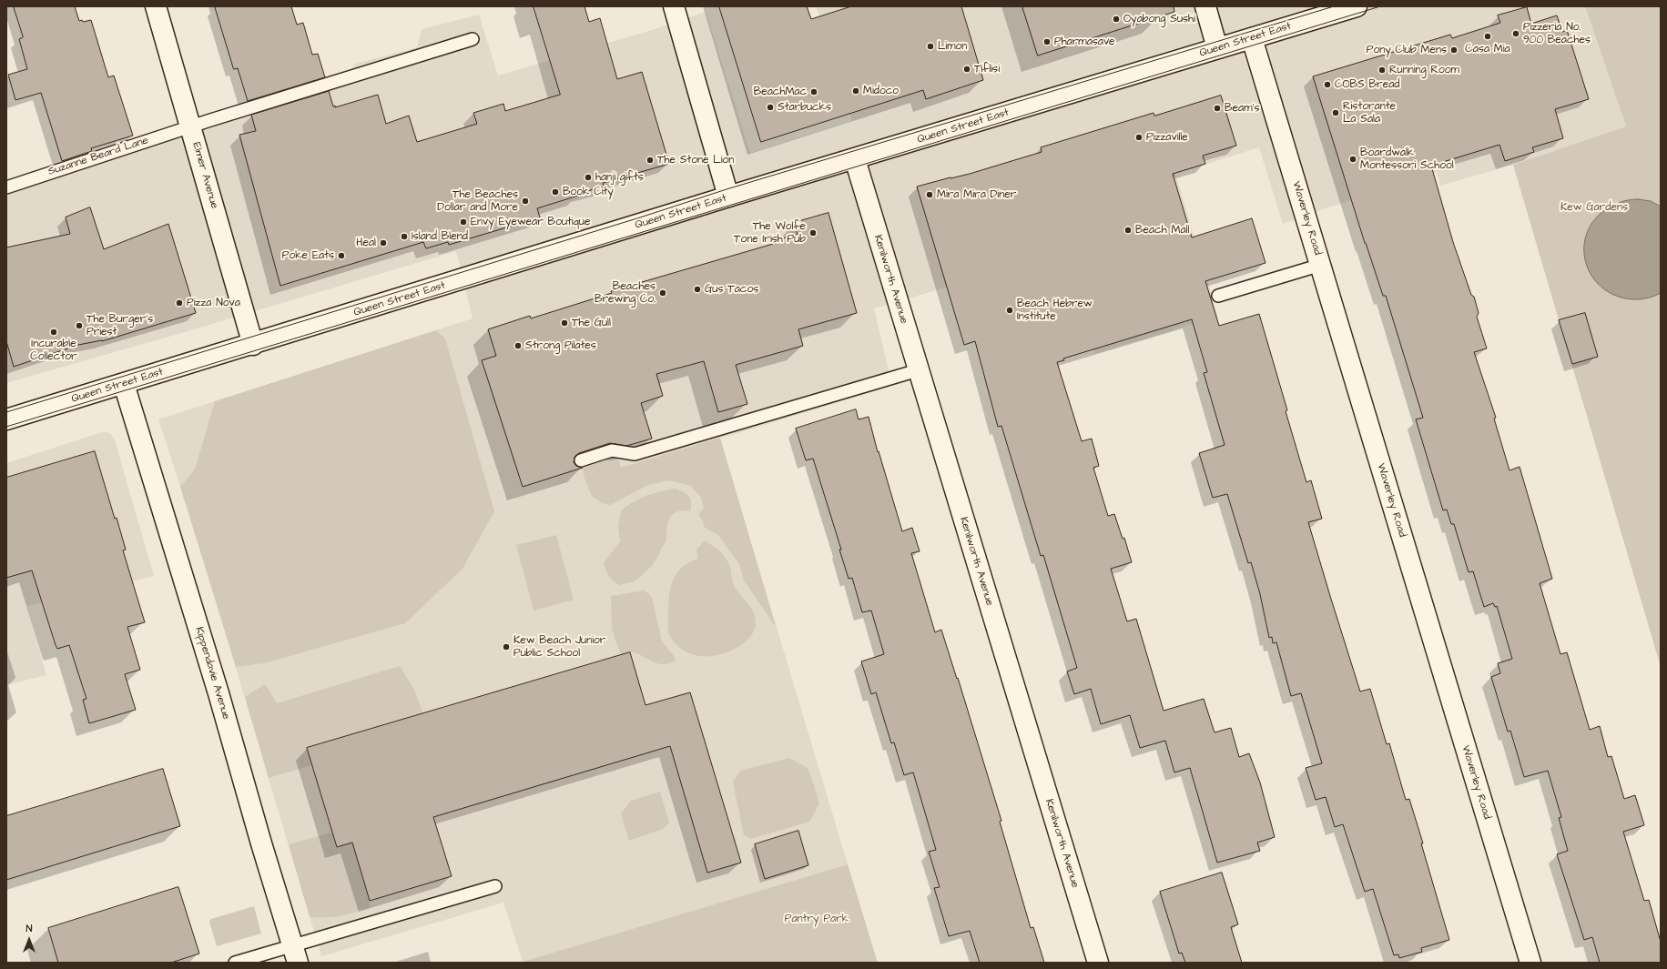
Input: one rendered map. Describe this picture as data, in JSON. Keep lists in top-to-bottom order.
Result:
{
  "streets": {
    "street": [
      "Queen Street East",
      "Elmer Avenue",
      "Waverley Road",
      "Kenilworth Avenue",
      "Kippendavie Avenue"
    ],
    "lane": ["Suzanne Beard Lane"]
  },
  "crossings": [
    ["Queen Street East", "Elmer Avenue"],
    ["Queen Street East", "Waverley Road"],
    ["Queen Street East", "Kenilworth Avenue"],
    ["Queen Street East", "Kippendavie Avenue"],
    ["Suzanne Beard Lane", "Elmer Avenue"]
  ],
  "parks": ["Kew Gardens", "Pantry Park"],
  "places": [
    "Oyabong Sushi",
    "Pizzeria No. 900 Beaches",
    "Casa Mia",
    "Pharmasave",
    "Limon",
    "Pony Club Mens",
    "Tiflisi",
    "Running Room",
    "COBS Bread",
    "Midoco",
    "BeachMac",
    "Starbucks",
    "Beam's",
    "Ristorante La Sala",
    "Pizzaville",
    "Boardwalk Montessori School",
    "The Stone Lion",
    "hanji gifts",
    "Book City",
    "Mira Mira Diner",
    "The Beaches Dollar and More",
    "Envy Eyewear Boutique",
    "Beach Mall",
    "The Wolfe Tone Irish Pub",
    "Island Blend",
    "Heal",
    "Poke Eats",
    "Gus Tacos",
    "Beaches Brewing Co.",
    "Pizza Nova",
    "Beach Hebrew Institute",
    "The Gull",
    "The Burger's Priest",
    "Incurable Collector",
    "Strong Pilates",
    "Kew Beach Junior Public School"
  ],
  "north": "top"
}
